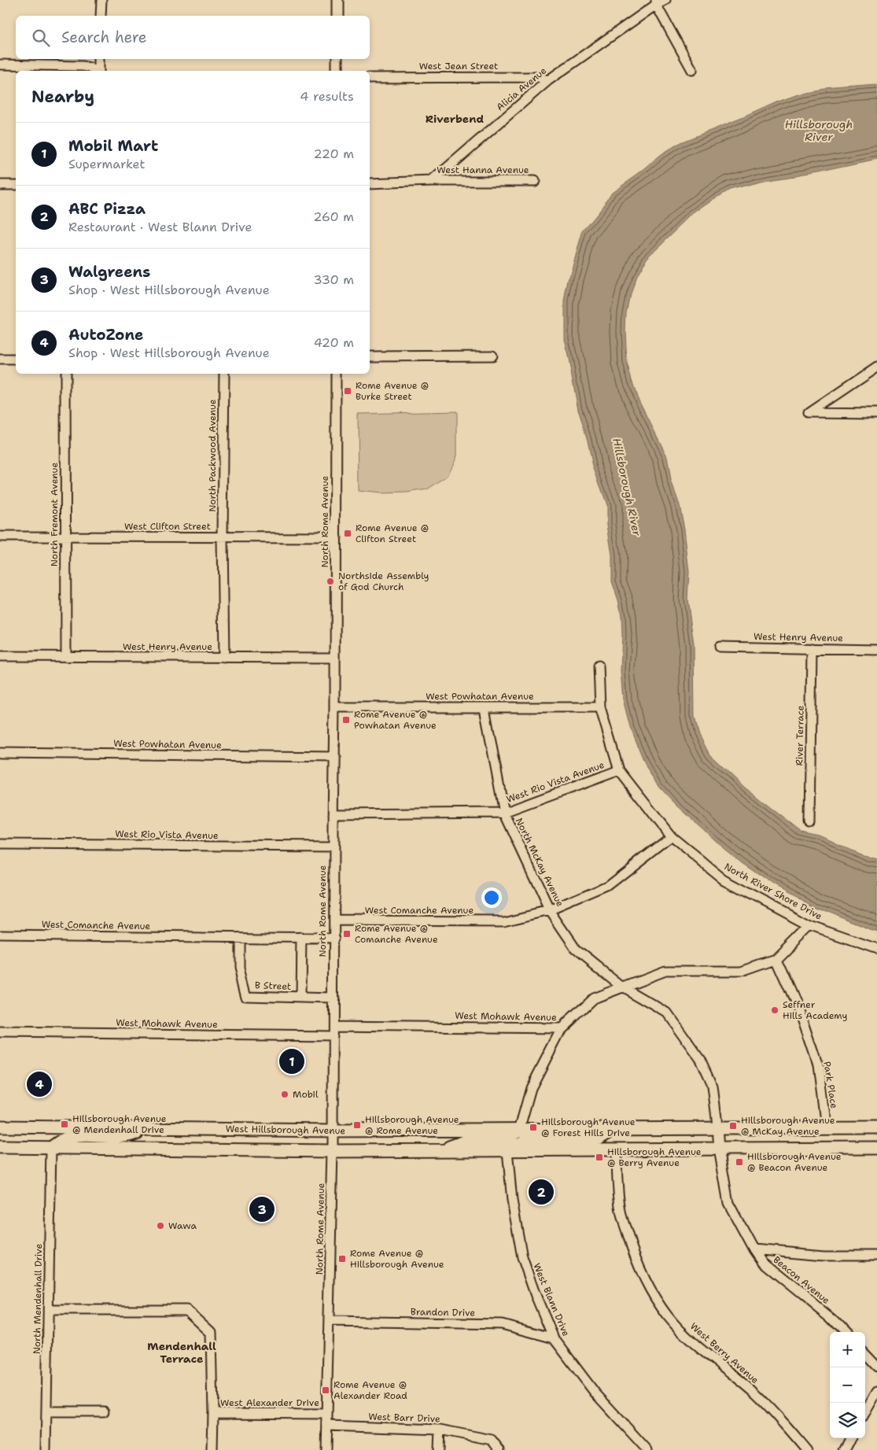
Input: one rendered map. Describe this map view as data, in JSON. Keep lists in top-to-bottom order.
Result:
{
  "streets": {
    "main road": ["West Hillsborough Avenue"],
    "street": [
      "West Jean Street",
      "Alicia Avenue",
      "West Hanna Avenue",
      "North Packwood Avenue",
      "North Fremont Avenue",
      "North Rome Avenue",
      "West Clifton Street",
      "West Henry Avenue",
      "West Powhatan Avenue",
      "River Terrace",
      "West Rio Vista Avenue",
      "North McKay Avenue",
      "North River Shore Drive",
      "West Comanche Avenue",
      "B Street",
      "West Mohawk Avenue",
      "Park Place",
      "Beacon Avenue",
      "North Mendenhall Drive",
      "West Blann Drive",
      "Brandon Drive",
      "West Berry Avenue",
      "West Alexander Drive",
      "West Barr Drive"
    ]
  },
  "crossings": [
    ["West Jean Street", "Alicia Avenue"],
    ["Alicia Avenue", "West Hanna Avenue"],
    ["North Packwood Avenue", "West Clifton Street"],
    ["North Packwood Avenue", "West Henry Avenue"],
    ["North Fremont Avenue", "West Clifton Street"],
    ["North Fremont Avenue", "West Henry Avenue"],
    ["North Rome Avenue", "West Clifton Street"],
    ["North Rome Avenue", "West Henry Avenue"],
    ["North Rome Avenue", "West Powhatan Avenue"],
    ["North Rome Avenue", "West Rio Vista Avenue"],
    ["North Rome Avenue", "West Comanche Avenue"],
    ["North Rome Avenue", "B Street"],
    ["North Rome Avenue", "West Mohawk Avenue"],
    ["North Rome Avenue", "West Hillsborough Avenue"],
    ["North Rome Avenue", "Brandon Drive"],
    ["North Rome Avenue", "West Alexander Drive"],
    ["North Rome Avenue", "West Barr Drive"],
    ["West Henry Avenue", "River Terrace"],
    ["West Powhatan Avenue", "North McKay Avenue"],
    ["West Powhatan Avenue", "North River Shore Drive"],
    ["West Rio Vista Avenue", "North McKay Avenue"],
    ["West Rio Vista Avenue", "North River Shore Drive"],
    ["North McKay Avenue", "West Comanche Avenue"],
    ["North McKay Avenue", "West Mohawk Avenue"],
    ["North McKay Avenue", "West Hillsborough Avenue"],
    ["North McKay Avenue", "Beacon Avenue"],
    ["North River Shore Drive", "West Comanche Avenue"],
    ["North River Shore Drive", "West Mohawk Avenue"],
    ["West Comanche Avenue", "B Street"],
    ["West Mohawk Avenue", "Park Place"],
    ["Park Place", "West Hillsborough Avenue"],
    ["West Hillsborough Avenue", "Beacon Avenue"],
    ["West Hillsborough Avenue", "North Mendenhall Drive"],
    ["West Hillsborough Avenue", "West Blann Drive"],
    ["West Hillsborough Avenue", "West Berry Avenue"],
    ["West Blann Drive", "Brandon Drive"]
  ],
  "districts": ["Riverbend", "Mendenhall Terrace"],
  "water": ["Hillsborough River"],
  "places": {
    "transit": [
      "Rome Avenue @ Burke Street",
      "Rome Avenue @ Clifton Street",
      "Rome Avenue @ Powhatan Avenue",
      "Rome Avenue @ Comanche Avenue",
      "Hillsborough Avenue @ Mendenhall Drive",
      "Hillsborough Avenue @ Rome Avenue",
      "Hillsborough Avenue @ McKay Avenue",
      "Hillsborough Avenue @ Forest Hills Drive",
      "Hillsborough Avenue @ Berry Avenue",
      "Hillsborough Avenue @ Beacon Avenue",
      "Rome Avenue @ Hillsborough Avenue",
      "Rome Avenue @ Alexander Road"
    ],
    "other": [
      "Northside Assembly of God Church",
      "Seffner Hills Academy",
      "Mobil",
      "Wawa"
    ]
  },
  "page": {
    "search": "Search here",
    "heading": ["Nearby", "4 results"],
    "list": [
      {
        "mark": "1",
        "name": "Mobil Mart",
        "note": "Supermarket",
        "value": "220 m"
      },
      {
        "mark": "2",
        "name": "ABC Pizza",
        "note": "Restaurant · West Blann Drive",
        "value": "260 m"
      },
      {
        "mark": "3",
        "name": "Walgreens",
        "note": "Shop · West Hillsborough Avenue",
        "value": "330 m"
      },
      {
        "mark": "4",
        "name": "AutoZone",
        "note": "Shop · West Hillsborough Avenue",
        "value": "420 m"
      }
    ],
    "pins": [
      "1",
      "4",
      "2",
      "3"
    ],
    "map_buttons": ["+", "−"]
  }
}
